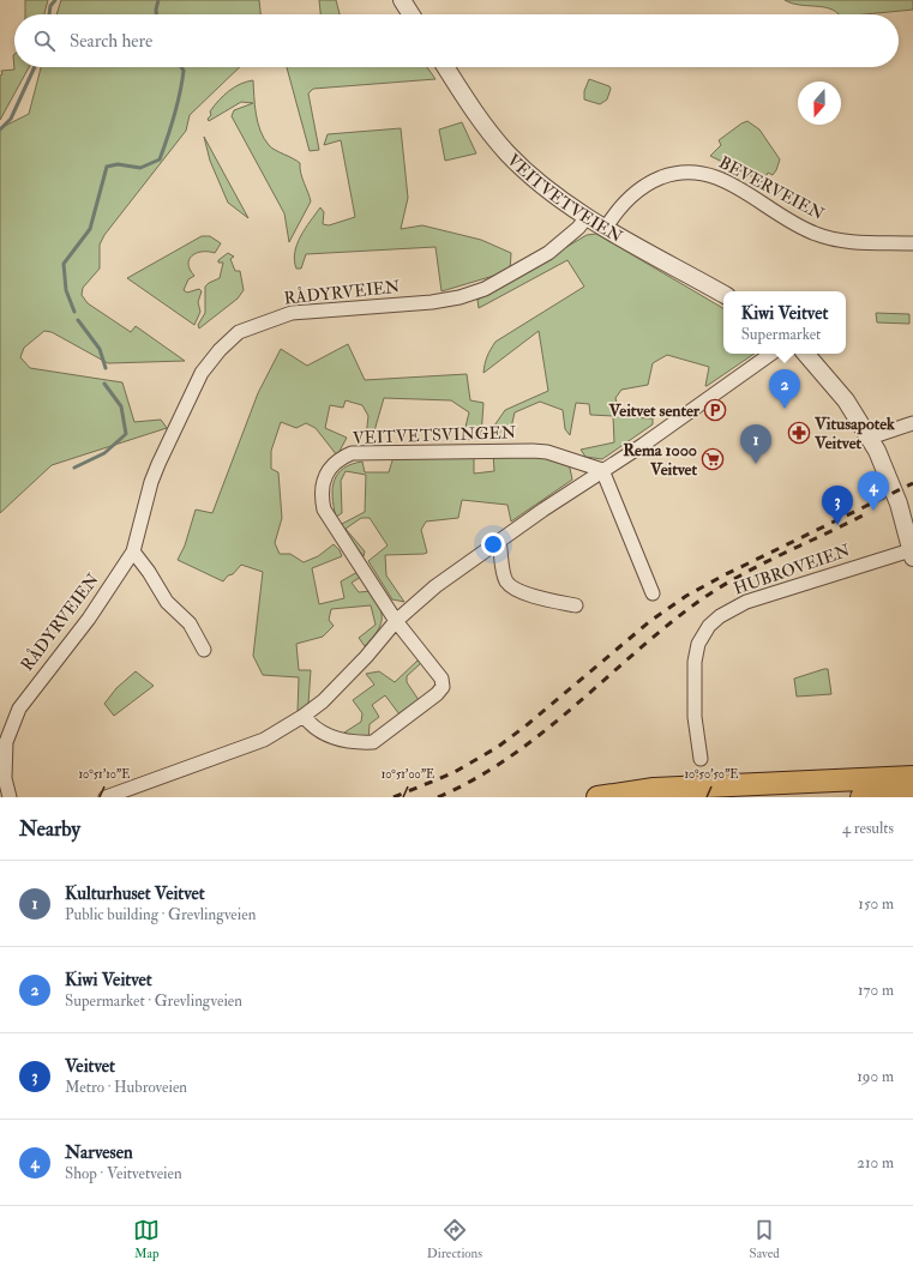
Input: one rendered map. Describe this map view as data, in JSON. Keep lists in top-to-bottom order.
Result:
{
  "streets": {
    "street": [
      "BEVERVEIEN",
      "VEITVETVEIEN",
      "RÅDYRVEIEN",
      "VEITVETSVINGEN",
      "HUBROVEIEN"
    ]
  },
  "crossings": [
    ["BEVERVEIEN", "VEITVETVEIEN"],
    ["VEITVETVEIEN", "RÅDYRVEIEN"]
  ],
  "places": {
    "parking": ["Veitvet senter"],
    "pharmacy": ["Vitusapotek Veitvet"],
    "supermarket": ["Rema 1000 Veitvet"]
  },
  "north": "bottom",
  "page": {
    "search": "Search here",
    "popup": ["Kiwi Veitvet", "Supermarket"],
    "pins": [
      "2",
      "1",
      "4",
      "3"
    ],
    "heading": ["Nearby", "4 results"],
    "list": [
      {
        "mark": "1",
        "name": "Kulturhuset Veitvet",
        "note": "Public building · Grevlingveien",
        "value": "150 m"
      },
      {
        "mark": "2",
        "name": "Kiwi Veitvet",
        "note": "Supermarket · Grevlingveien",
        "value": "170 m"
      },
      {
        "mark": "3",
        "name": "Veitvet",
        "note": "Metro · Hubroveien",
        "value": "190 m"
      },
      {
        "mark": "4",
        "name": "Narvesen",
        "note": "Shop · Veitvetveien",
        "value": "210 m"
      }
    ],
    "nav": ["Map", "Directions", "Saved"]
  },
  "coordinates": ["10°51'10\"E", "10°51'00\"E", "10°50'50\"E"]
}
